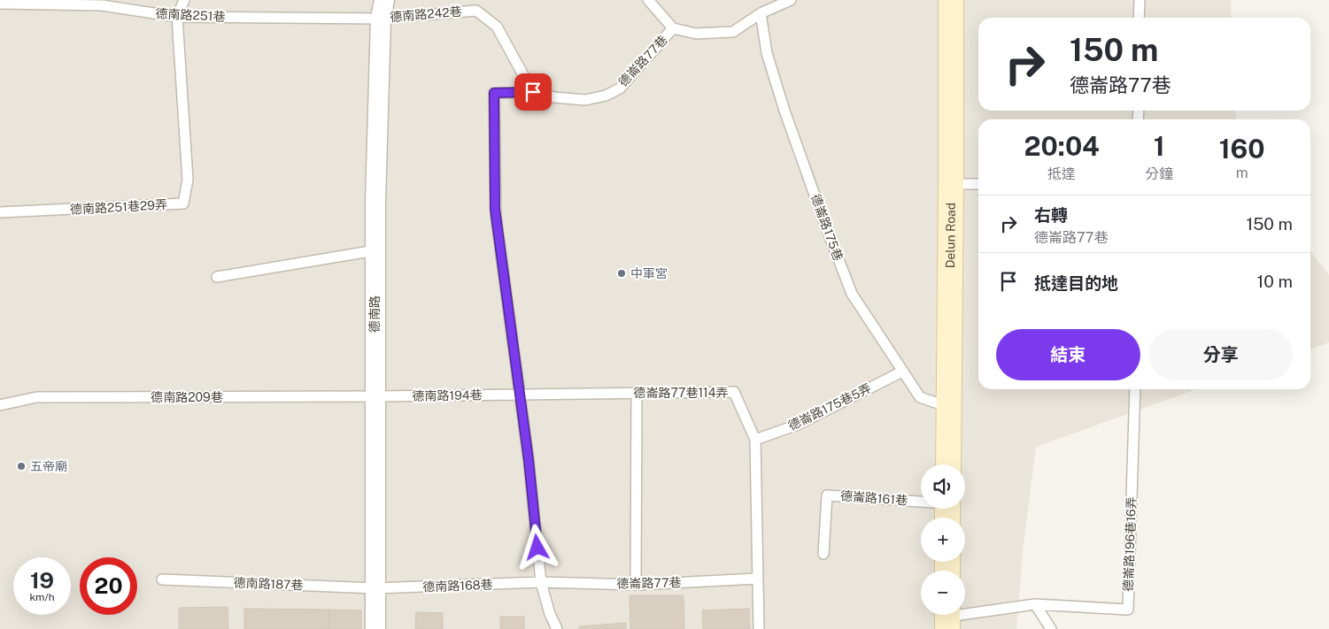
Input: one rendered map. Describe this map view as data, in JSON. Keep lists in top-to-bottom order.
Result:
{
  "streets": {
    "street": ["Delun Road", "德南路"],
    "lane": [
      "德南路242巷",
      "德南路251巷",
      "德崙路77巷",
      "德南路251巷29弄",
      "德崙路175巷",
      "德崙路77巷114弄",
      "德南路194巷",
      "德南路209巷",
      "德崙路175巷5弄",
      "德崙路161巷",
      "德崙路196巷16弄",
      "德南路187巷",
      "德南路168巷"
    ]
  },
  "crossings": [
    ["德南路242巷", "德南路251巷"],
    ["德南路242巷", "德崙路77巷"],
    ["德南路242巷", "德南路"],
    ["德南路251巷", "德南路251巷29弄"],
    ["德南路251巷", "德南路"],
    ["德崙路77巷", "德崙路77巷114弄"],
    ["德崙路77巷", "德南路194巷"],
    ["德崙路77巷", "德南路168巷"],
    ["德崙路175巷", "Delun Road"],
    ["德崙路175巷", "德崙路175巷5弄"],
    ["德南路", "德南路194巷"],
    ["德南路", "德南路209巷"],
    ["德南路", "德南路187巷"],
    ["德南路", "德南路168巷"],
    ["德崙路77巷114弄", "德南路194巷"],
    ["德崙路77巷114弄", "德崙路175巷5弄"],
    ["德南路194巷", "德南路209巷"],
    ["德南路187巷", "德南路168巷"]
  ],
  "places": ["中軍宮", "五帝廟"],
  "page": {
    "turn": ["150 m", "德崙路77巷"],
    "eta": [
      "20:04",
      "抵達",
      "1",
      "分鐘",
      "160",
      "m"
    ],
    "list": [
      {
        "name": "右轉",
        "note": "德崙路77巷",
        "value": "150 m"
      },
      {
        "name": "抵達目的地",
        "value": "10 m"
      }
    ],
    "buttons": ["結束", "分享"],
    "map_buttons": ["+", "−"],
    "speed": "19 km/h",
    "limit": "20"
  }
}
